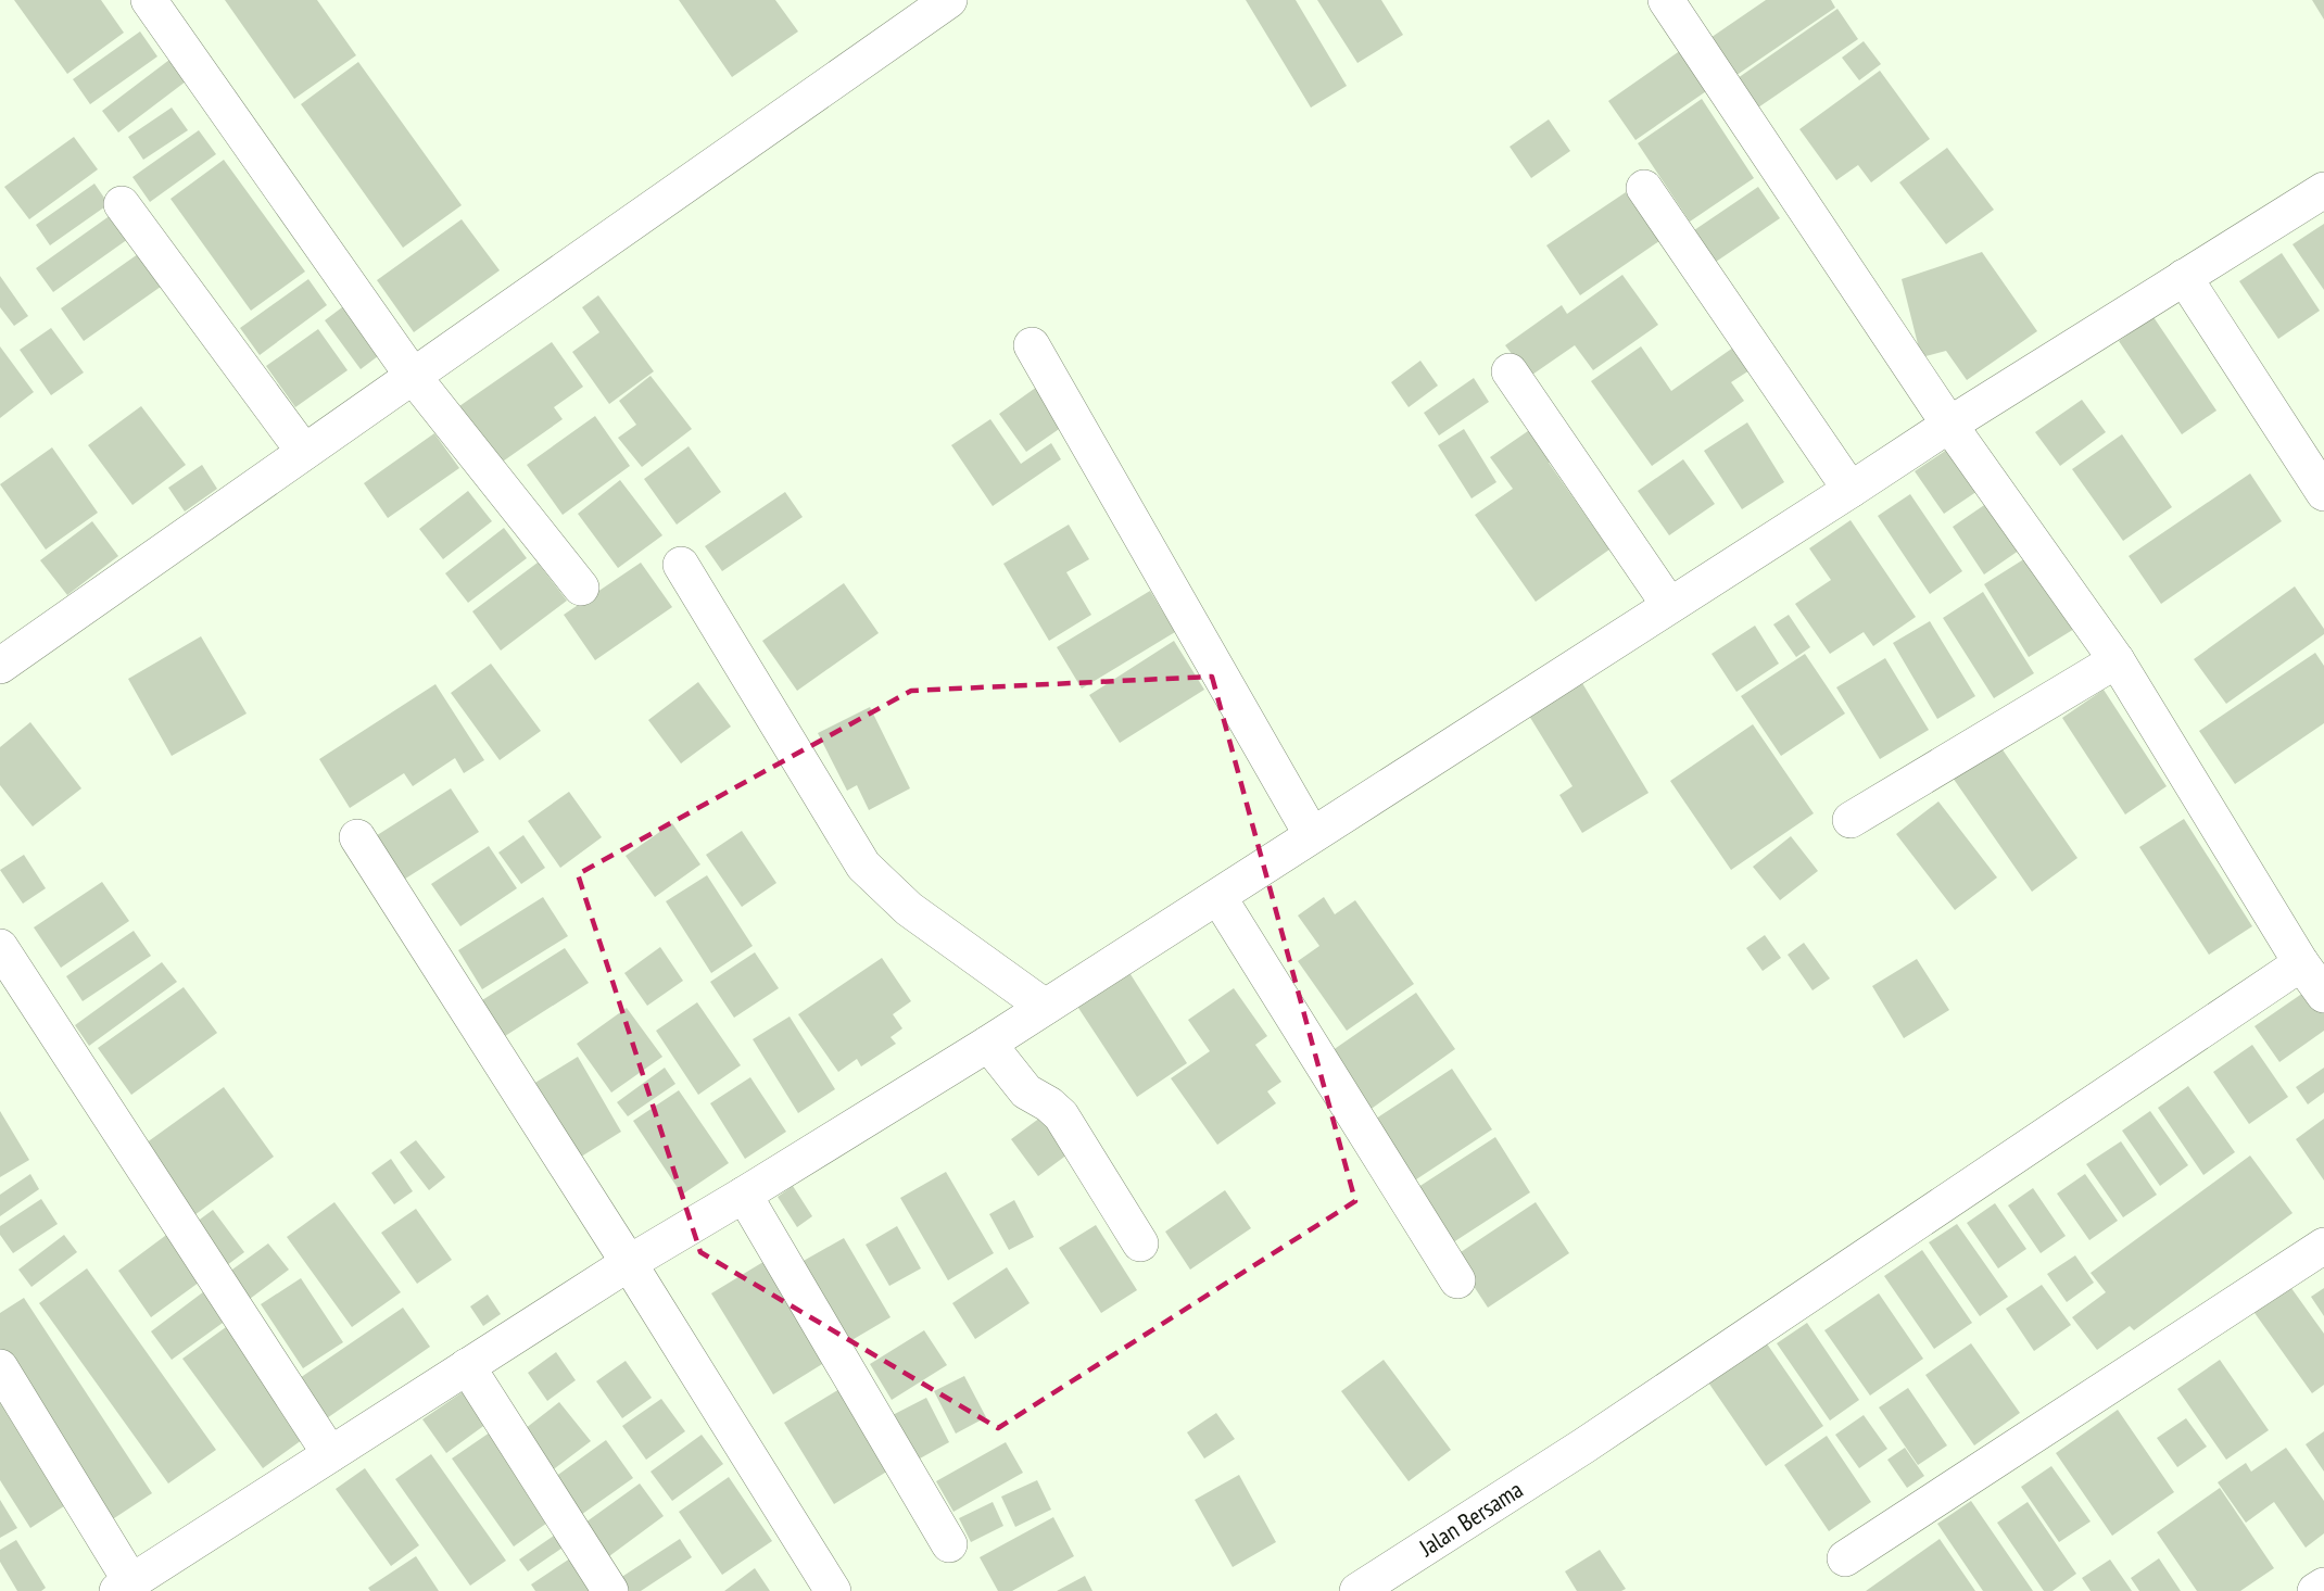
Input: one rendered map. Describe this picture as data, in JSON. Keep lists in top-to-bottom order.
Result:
{
  "streets": {
    "street": ["Jalan Bersama"]
  }
}
